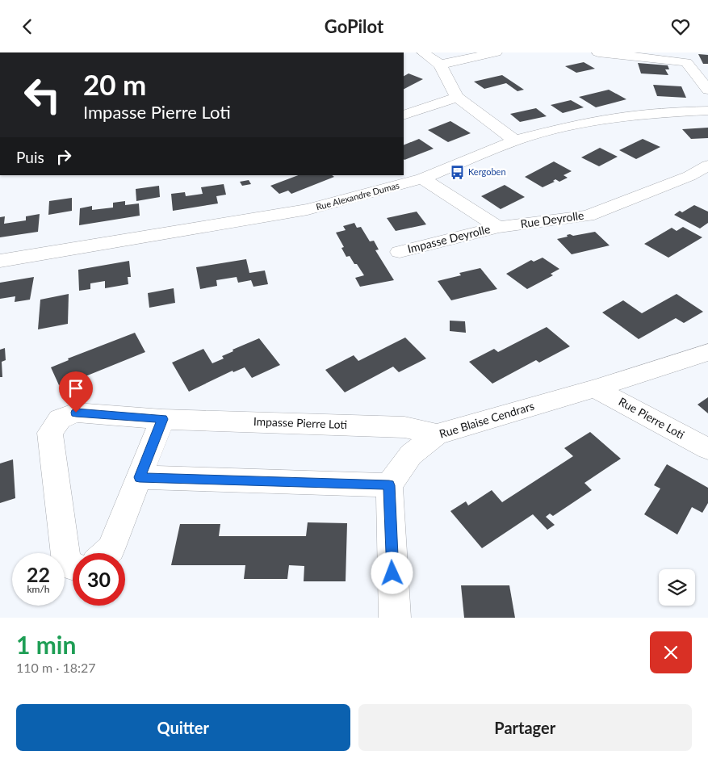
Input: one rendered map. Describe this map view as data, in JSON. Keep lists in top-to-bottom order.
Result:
{
  "streets": {
    "street": [
      "Rue Alexandre Dumas",
      "Rue Deyrolle",
      "Impasse Deyrolle",
      "Rue Pierre Loti",
      "Rue Blaise Cendrars",
      "Impasse Pierre Loti"
    ]
  },
  "crossings": [
    ["Rue Deyrolle", "Impasse Deyrolle"],
    ["Rue Pierre Loti", "Rue Blaise Cendrars"],
    ["Rue Blaise Cendrars", "Impasse Pierre Loti"]
  ],
  "places": {
    "bus stop": ["Kergoben"]
  },
  "page": {
    "header": "GoPilot",
    "turn": ["20 m", "Impasse Pierre Loti"],
    "then": "Puis",
    "speed": "22 km/h",
    "limit": "30",
    "heading": ["1 min", "110 m · 18:27"],
    "buttons": ["Quitter", "Partager"]
  }
}
